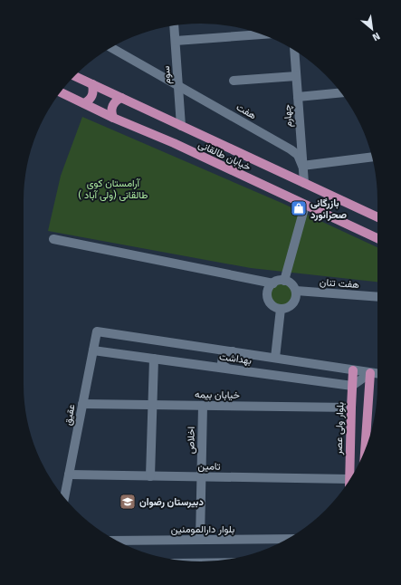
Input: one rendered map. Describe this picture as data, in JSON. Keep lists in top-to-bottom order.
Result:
{
  "streets": {
    "main road": ["خیابان طالقانی", "بلوار ولی عصر"],
    "street": [
      "سوم",
      "هفت",
      "چهارم",
      "هفت تنان",
      "بهداشت",
      "خیابان بیمه",
      "عقیق",
      "اخلاص",
      "تامین",
      "بلوار دارالمومنین"
    ]
  },
  "crossings": [
    ["سوم", "هفت"],
    ["سوم", "خیابان طالقانی"],
    ["هفت", "چهارم"],
    ["چهارم", "خیابان طالقانی"],
    ["بهداشت", "عقیق"],
    ["بهداشت", "بلوار ولی عصر"],
    ["خیابان بیمه", "عقیق"],
    ["خیابان بیمه", "بلوار ولی عصر"],
    ["خیابان بیمه", "اخلاص"],
    ["عقیق", "تامین"],
    ["اخلاص", "تامین"],
    ["اخلاص", "بلوار دارالمومنین"]
  ],
  "parks": ["آرامستان کوی طالقانی (ولی آباد )"],
  "places": {
    "shop": ["بازرگانی صحرانورد"],
    "school or university": ["دبیرستان رضوان"]
  },
  "north": "bottom right"
}
